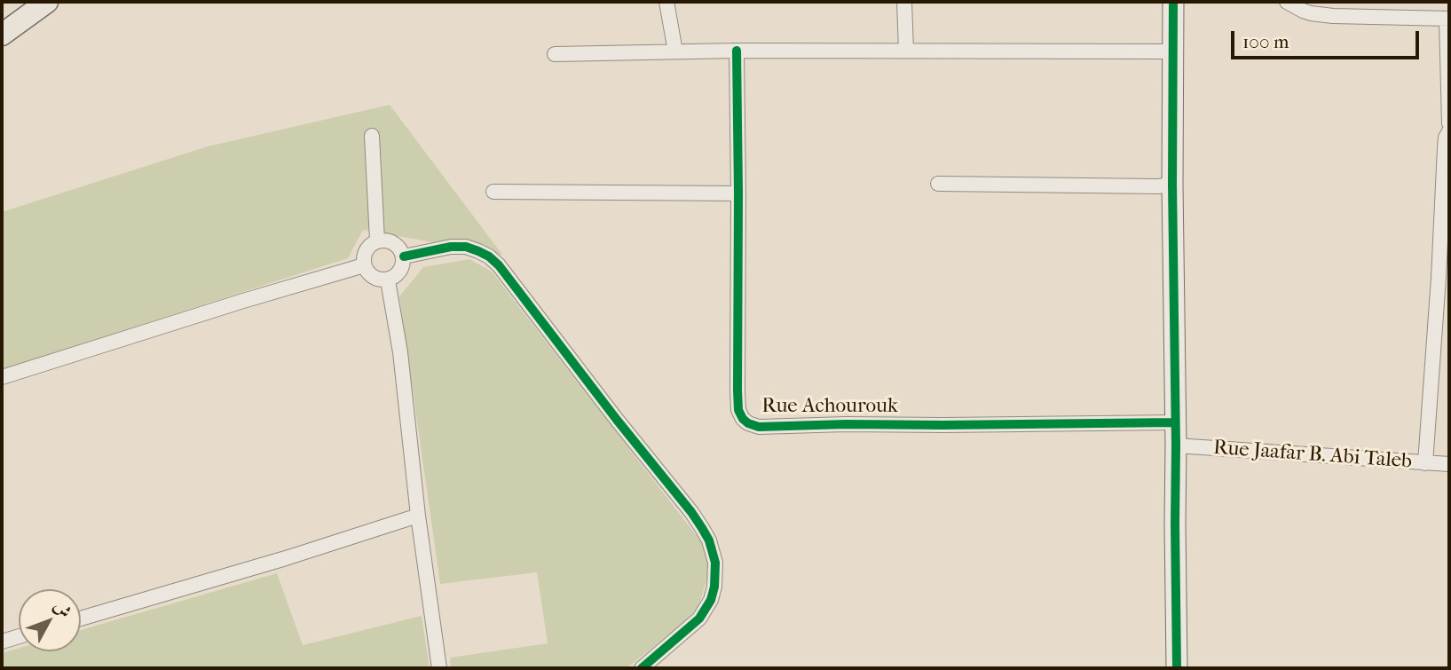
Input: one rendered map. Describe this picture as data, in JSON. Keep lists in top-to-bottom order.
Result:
{
  "streets": {
    "street": ["Rue Achourouk", "Rue Jaafar B. Abi Taleb"]
  },
  "scale_bar": "100 m",
  "north": "top right"
}
